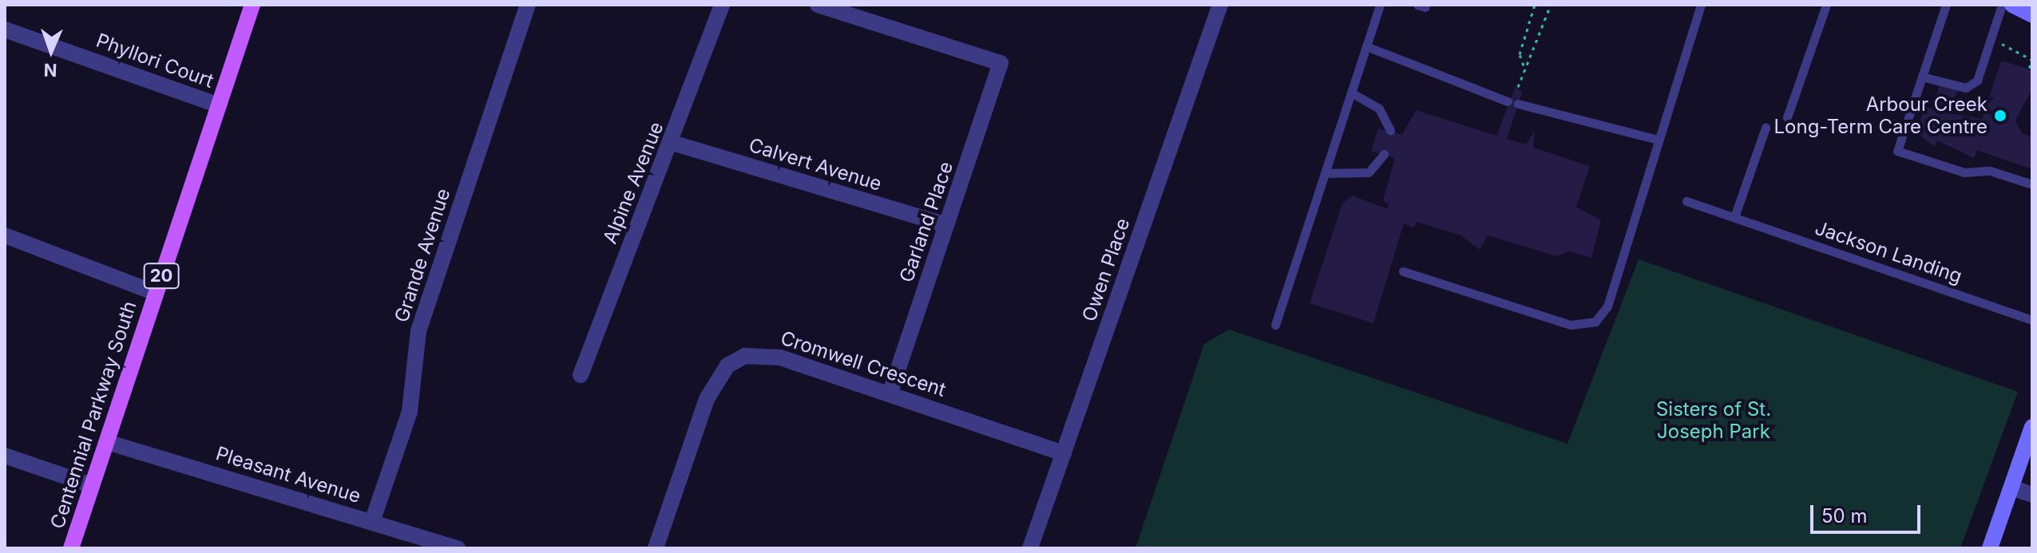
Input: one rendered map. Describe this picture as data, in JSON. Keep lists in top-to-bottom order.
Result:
{
  "streets": {
    "main road": ["20", "Centennial Parkway South"],
    "street": [
      "Phyllori Court",
      "Calvert Avenue",
      "Alpine Avenue",
      "Garland Place",
      "Grande Avenue",
      "Owen Place",
      "Cromwell Crescent",
      "Pleasant Avenue"
    ],
    "lane": ["Jackson Landing"]
  },
  "crossings": [
    ["Phyllori Court", "Centennial Parkway South"],
    ["Calvert Avenue", "Alpine Avenue"],
    ["Calvert Avenue", "Garland Place"],
    ["Garland Place", "Cromwell Crescent"],
    ["Grande Avenue", "Pleasant Avenue"],
    ["Owen Place", "Cromwell Crescent"],
    ["Centennial Parkway South", "Pleasant Avenue"]
  ],
  "parks": ["Sisters of St. Joseph Park"],
  "places": ["Arbour Creek Long-Term Care Centre"],
  "scale_bar": "50 m",
  "north": "bottom"
}
